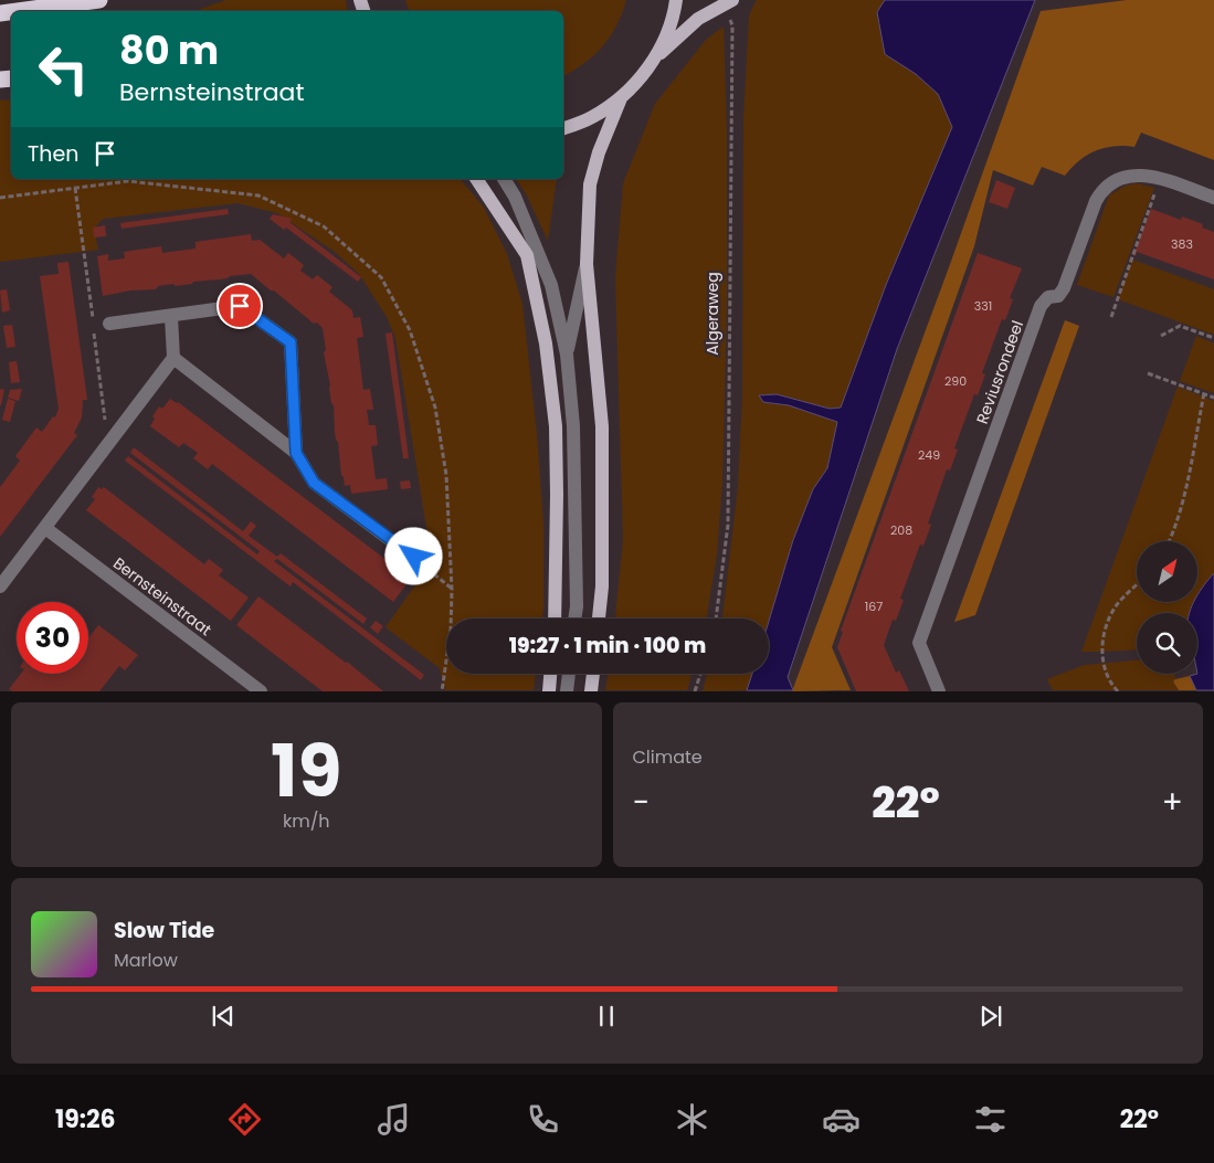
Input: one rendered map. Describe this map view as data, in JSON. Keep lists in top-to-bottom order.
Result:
{
  "streets": {
    "street": ["Reviusrondeel", "Bernsteinstraat"],
    "path": ["Algeraweg"]
  },
  "house_numbers": [
    "383",
    "331",
    "290",
    "249",
    "208",
    "167"
  ],
  "north": "top right",
  "page": {
    "turn": ["80 m", "Bernsteinstraat"],
    "then": "Then",
    "limit": "30",
    "trip": "19:27 · 1 min · 100 m",
    "tile": [
      ["19", "km/h"],
      "Climate"
    ],
    "heat": ["−", "22°", "+"],
    "song": ["Slow Tide", "Marlow"],
    "tabs": ["19:26", "22°"]
  }
}
